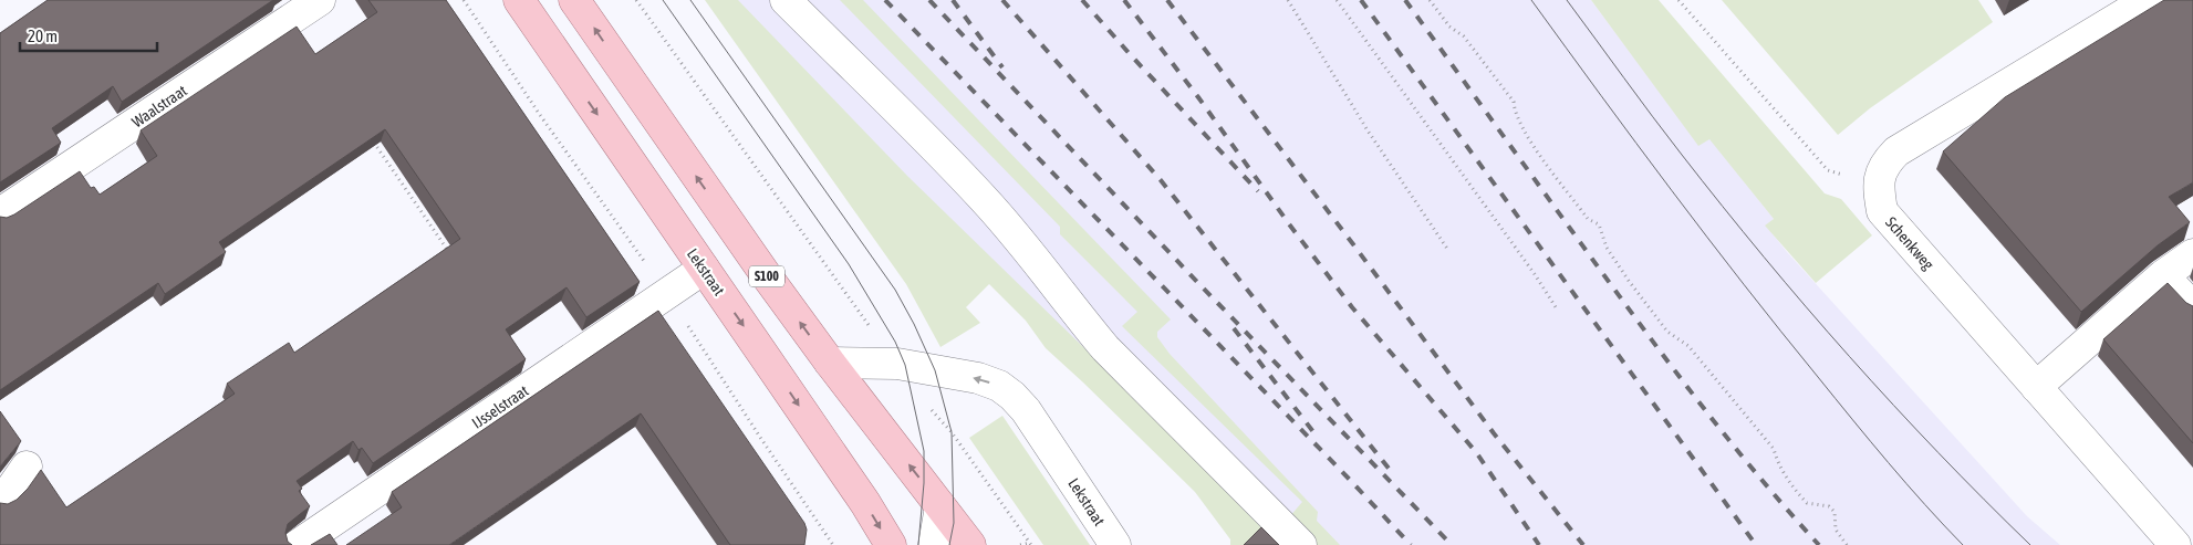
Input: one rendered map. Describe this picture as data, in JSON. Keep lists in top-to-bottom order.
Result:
{
  "streets": {
    "main road": ["Lekstraat", "S100"],
    "street": ["Waalstraat", "Schenkweg", "IJsselstraat"]
  },
  "crossings": [
    ["Lekstraat", "S100"],
    ["Lekstraat", "IJsselstraat"]
  ],
  "scale_bar": "20 m"
}
